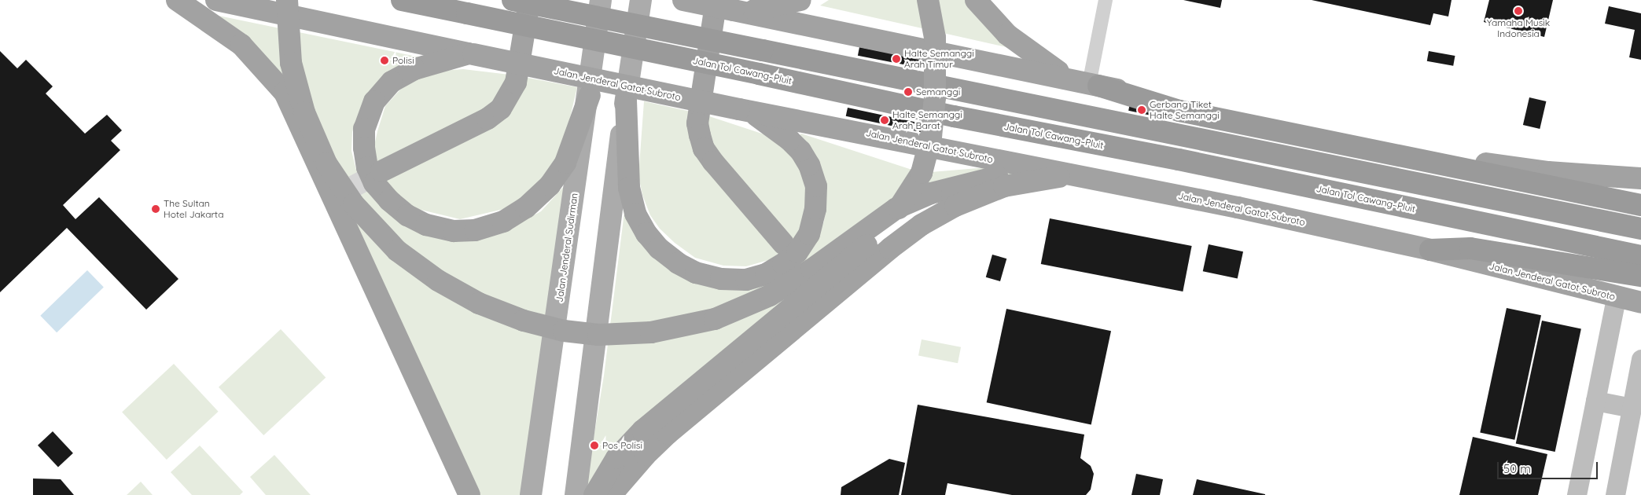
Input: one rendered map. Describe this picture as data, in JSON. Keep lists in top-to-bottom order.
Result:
{
  "streets": {
    "highway": ["Jalan Tol Cawang–Pluit", "Jalan Jenderal Gatot Subroto"],
    "main road": ["Jalan Jenderal Sudirman"]
  },
  "places": [
    "Yamaha Musik Indonesia",
    "Halte Semanggi Arah Timur",
    "Polisi",
    "Semanggi",
    "Gerbang Tiket Halte Semanggi",
    "Halte Semanggi Arah Barat",
    "The Sultan Hotel Jakarta",
    "Pos Polisi"
  ],
  "scale_bar": "50 m"
}
